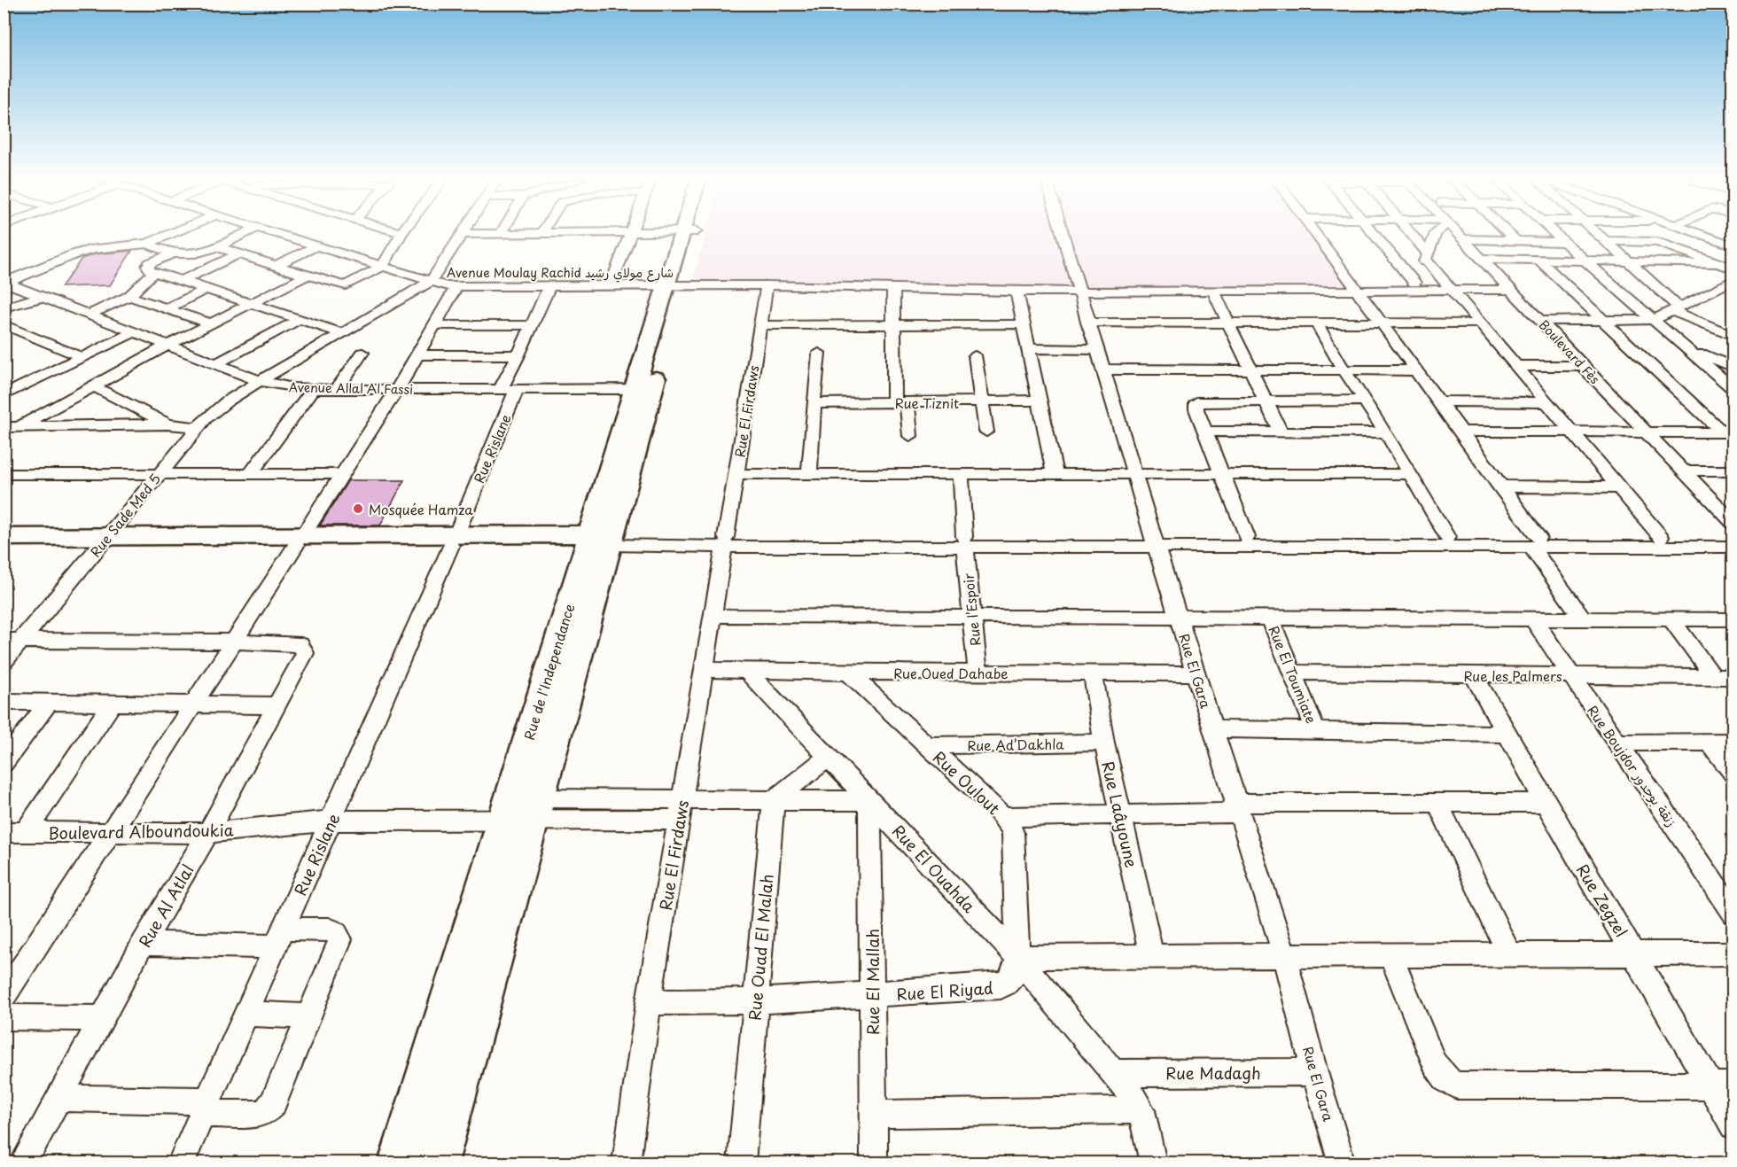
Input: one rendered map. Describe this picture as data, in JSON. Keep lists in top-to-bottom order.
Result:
{
  "streets": {
    "main road": ["Rue de l'Independance"],
    "street": [
      "Avenue Moulay Rachid شارع مولاي رشيد",
      "Boulevard Fès",
      "Avenue Allal Al Fassi",
      "Rue Tiznit",
      "Rue El Firdaws",
      "Rue Rislane",
      "Rue Sade Med 5",
      "Rue l’Espoir",
      "Rue El Gara",
      "Rue Oued Dahabe",
      "Rue El Toumiate",
      "Rue les Palmers",
      "Rue Ad’Dakhla",
      "Rue Boujdor زنقة بوجدور",
      "Rue Oulout",
      "Rue Laâyoune",
      "Boulevard Alboundoukia",
      "Rue El Ouahda",
      "Rue Zegzel",
      "Rue Al Atlal",
      "Rue Ouad El Malah",
      "Rue El Mallah",
      "Rue El Riyad",
      "Rue Madagh"
    ]
  },
  "crossings": [
    ["Avenue Moulay Rachid شارع مولاي رشيد", "Boulevard Fès"],
    ["Avenue Moulay Rachid شارع مولاي رشيد", "Rue El Firdaws"],
    ["Avenue Moulay Rachid شارع مولاي رشيد", "Rue Sade Med 5"],
    ["Avenue Moulay Rachid شارع مولاي رشيد", "Rue El Gara"],
    ["Avenue Moulay Rachid شارع مولاي رشيد", "Rue de l'Independance"],
    ["Avenue Allal Al Fassi", "Rue Rislane"],
    ["Avenue Allal Al Fassi", "Rue Sade Med 5"],
    ["Avenue Allal Al Fassi", "Rue de l'Independance"],
    ["Rue El Firdaws", "Rue Oued Dahabe"],
    ["Rue El Firdaws", "Boulevard Alboundoukia"],
    ["Rue El Firdaws", "Rue El Riyad"],
    ["Rue Rislane", "Boulevard Alboundoukia"],
    ["Rue l’Espoir", "Rue Oued Dahabe"],
    ["Rue El Gara", "Rue Oued Dahabe"],
    ["Rue El Gara", "Rue Madagh"],
    ["Rue de l'Independance", "Boulevard Alboundoukia"],
    ["Rue Oued Dahabe", "Rue Oulout"],
    ["Rue Oued Dahabe", "Rue Laâyoune"],
    ["Rue Oued Dahabe", "Rue El Ouahda"],
    ["Rue El Toumiate", "Rue les Palmers"],
    ["Rue les Palmers", "Rue Boujdor زنقة بوجدور"],
    ["Rue les Palmers", "Rue Zegzel"],
    ["Rue Ad’Dakhla", "Rue Oulout"],
    ["Rue Ad’Dakhla", "Rue Laâyoune"],
    ["Rue Oulout", "Rue El Ouahda"],
    ["Rue Oulout", "Rue El Riyad"],
    ["Boulevard Alboundoukia", "Rue El Ouahda"],
    ["Boulevard Alboundoukia", "Rue Al Atlal"],
    ["Boulevard Alboundoukia", "Rue Ouad El Malah"],
    ["Boulevard Alboundoukia", "Rue El Mallah"],
    ["Rue El Ouahda", "Rue El Mallah"],
    ["Rue El Ouahda", "Rue El Riyad"],
    ["Rue El Ouahda", "Rue Madagh"],
    ["Rue Ouad El Malah", "Rue El Riyad"],
    ["Rue El Mallah", "Rue El Riyad"]
  ],
  "places": ["Mosquée Hamza"]
}
